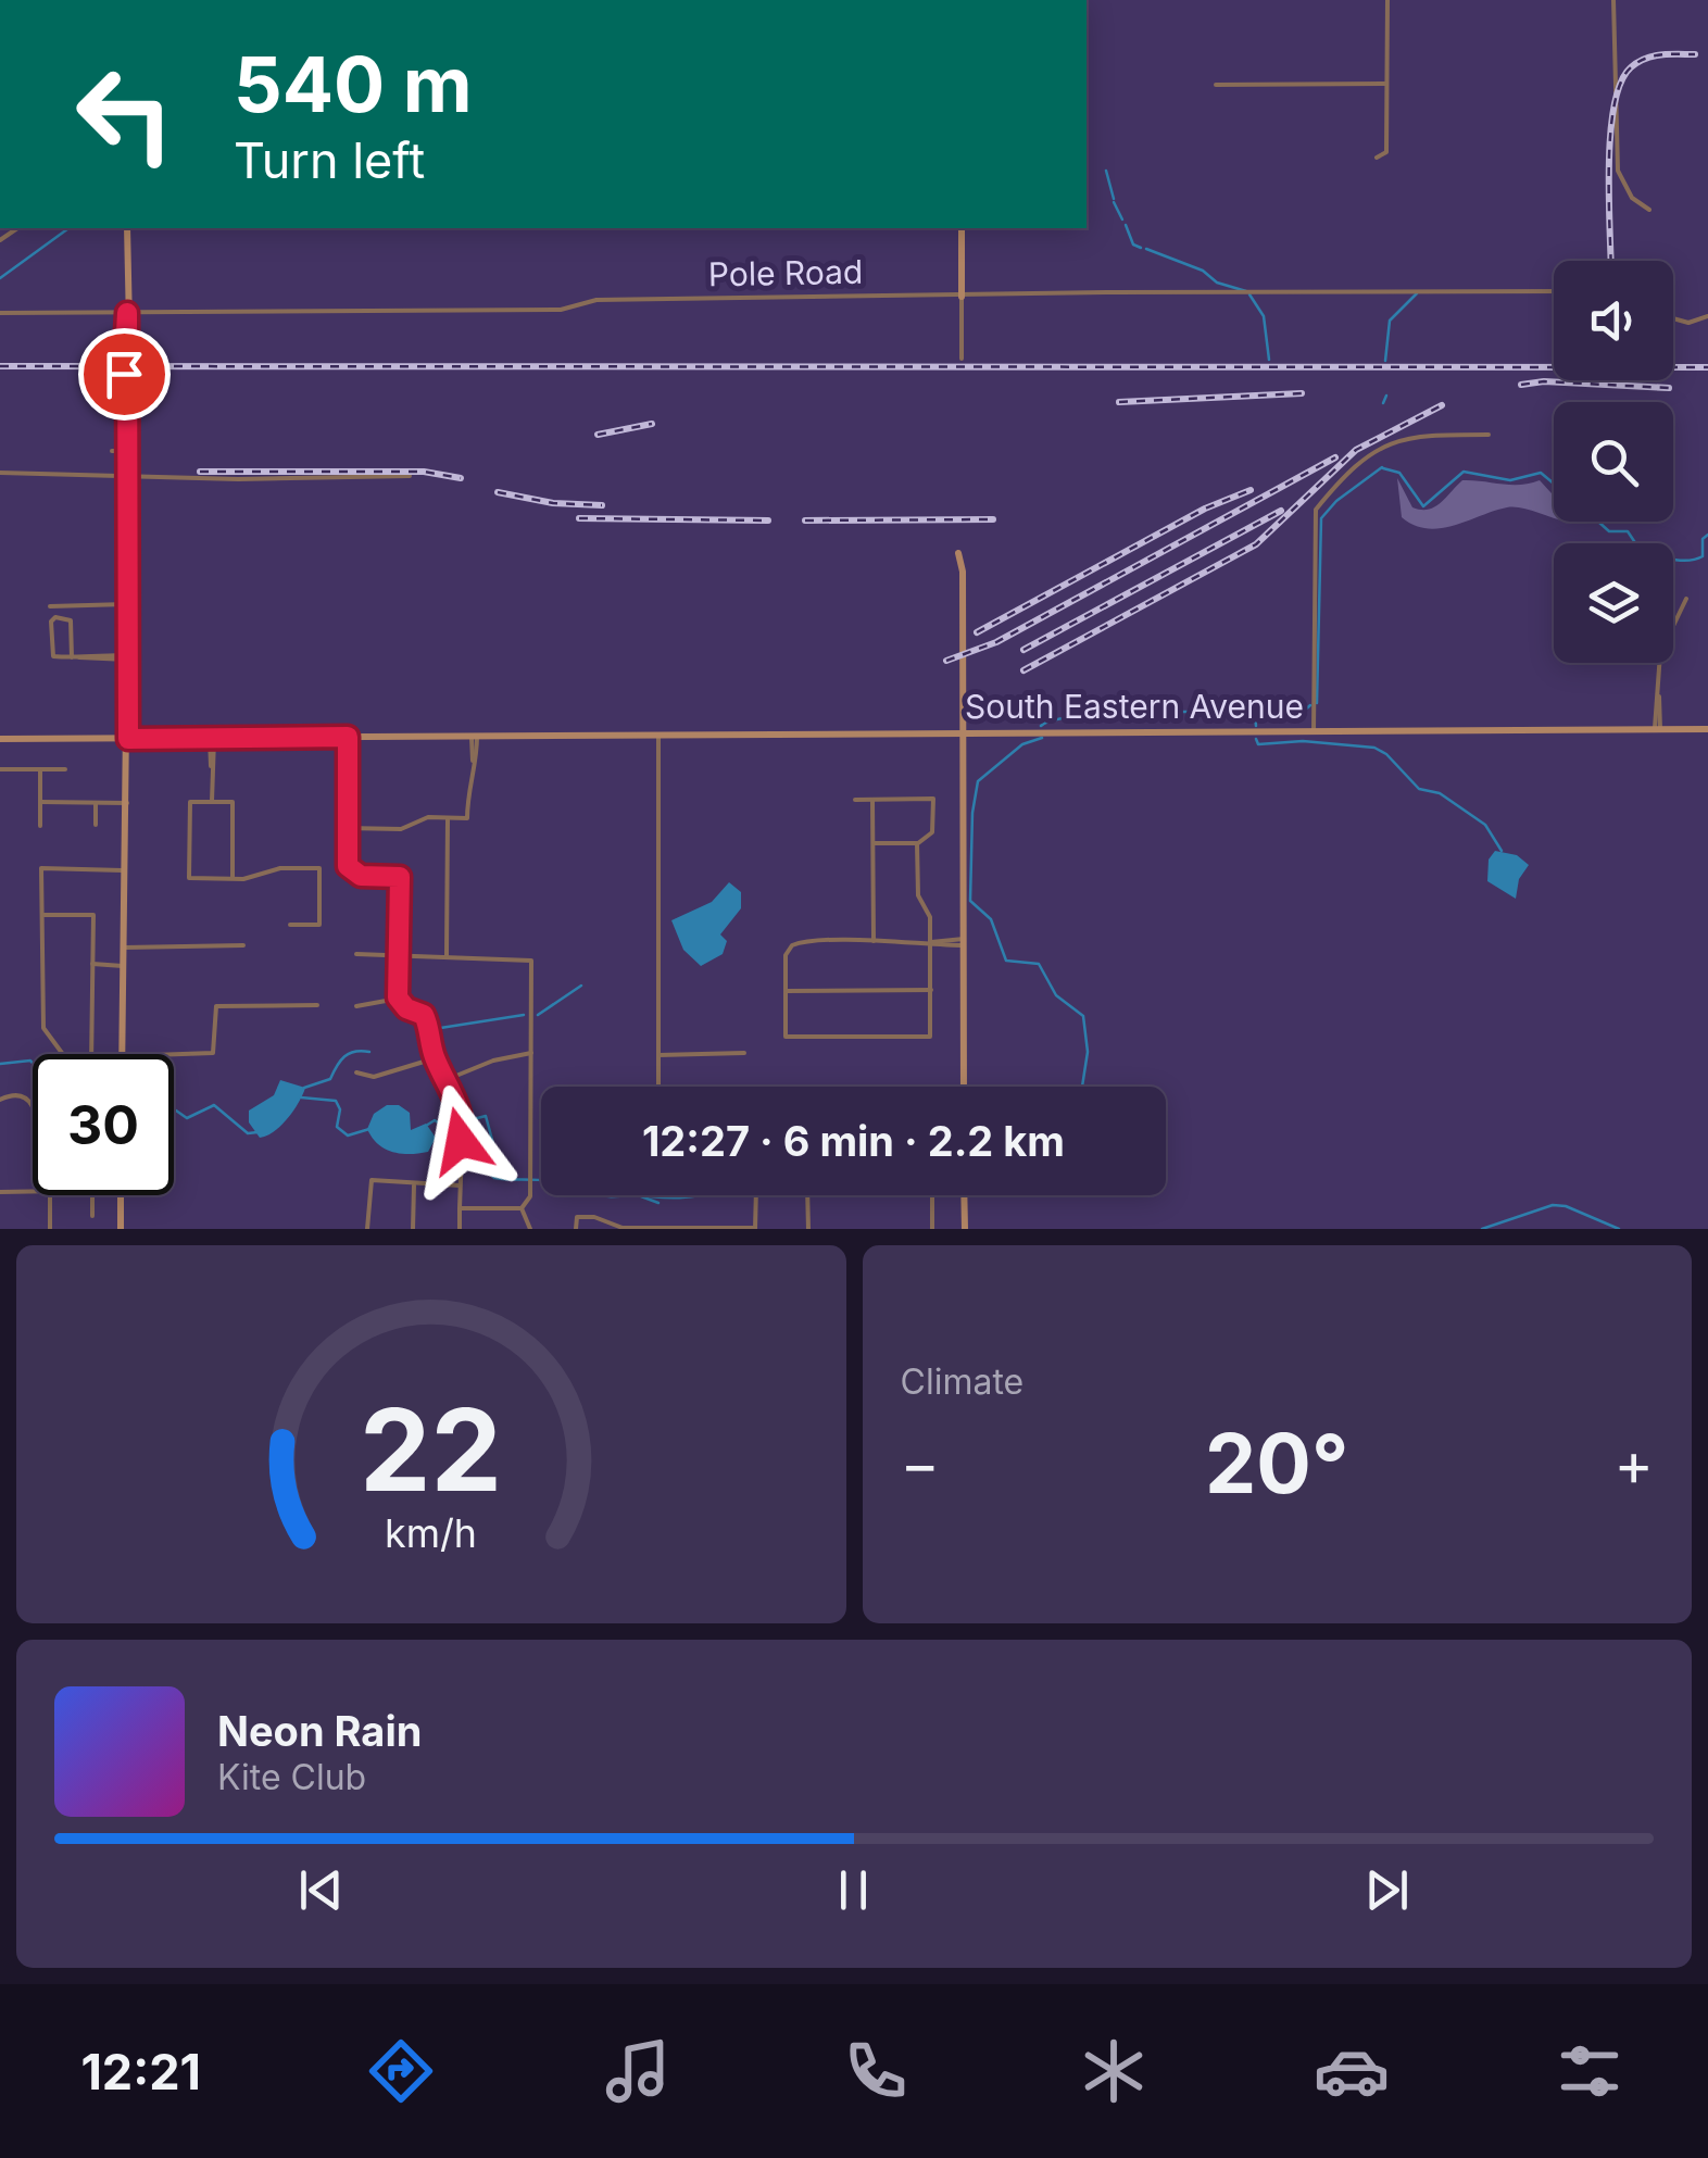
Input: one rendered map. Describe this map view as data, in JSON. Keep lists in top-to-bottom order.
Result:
{
  "streets": {
    "main road": ["South Eastern Avenue"],
    "street": ["Pole Road"]
  },
  "page": {
    "turn": ["540 m", "Turn left"],
    "limit": "30",
    "trip": "12:27 · 6 min · 2.2 km",
    "tile": "Climate",
    "heat": ["−", "20°", "+"],
    "song": ["Neon Rain", "Kite Club"],
    "tabs": "12:21",
    "gauge": ["22", "km/h"]
  }
}
